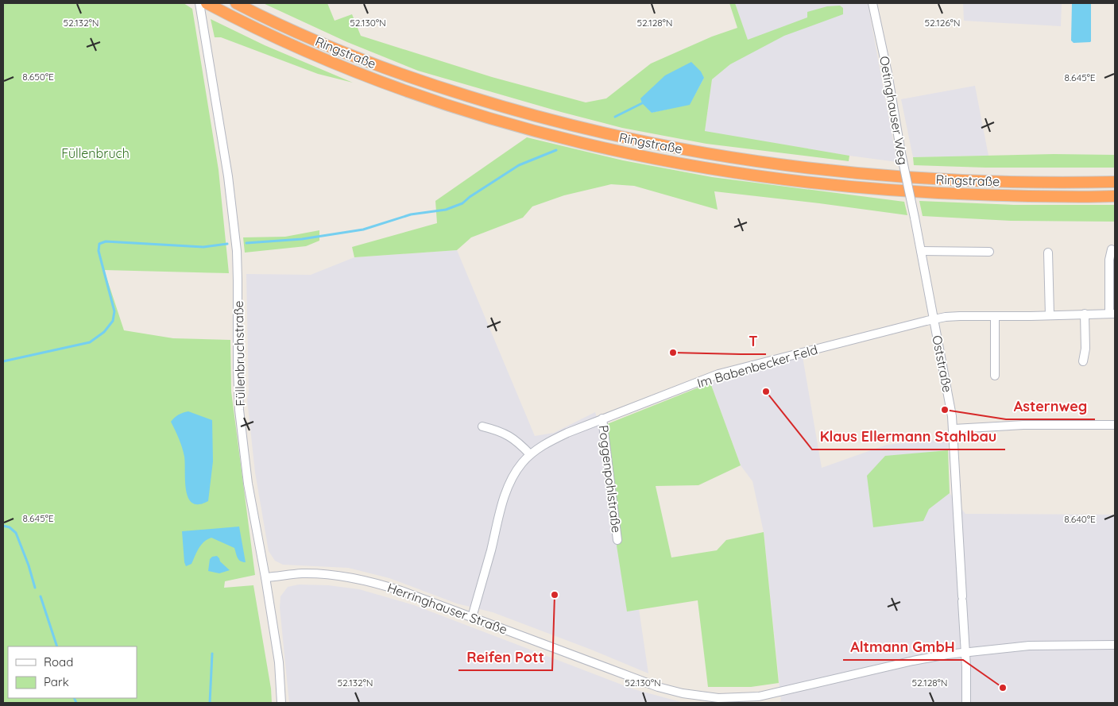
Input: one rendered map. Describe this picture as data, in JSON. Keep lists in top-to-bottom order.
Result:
{
  "streets": {
    "highway": ["Ringstraße"],
    "street": [
      "Oetinghauser Weg",
      "Füllenbruchstraße",
      "Oststraße",
      "Im Babenbecker Feld",
      "Poggenpohlstraße",
      "Herringhauser Straße"
    ]
  },
  "crossings": [
    ["Oetinghauser Weg", "Oststraße"],
    ["Füllenbruchstraße", "Herringhauser Straße"],
    ["Oststraße", "Im Babenbecker Feld"],
    ["Oststraße", "Herringhauser Straße"],
    ["Im Babenbecker Feld", "Poggenpohlstraße"],
    ["Im Babenbecker Feld", "Herringhauser Straße"]
  ],
  "parks": ["Füllenbruch"],
  "places": [
    "T",
    "Klaus Ellermann Stahlbau",
    "Asternweg",
    "Reifen Pott",
    "Altmann GmbH"
  ],
  "legend": ["Road", "Park"],
  "coordinates": [
    "52.132°N",
    "52.130°N",
    "52.128°N",
    "52.126°N",
    "8.650°E",
    "8.645°E",
    "8.640°E"
  ]
}
